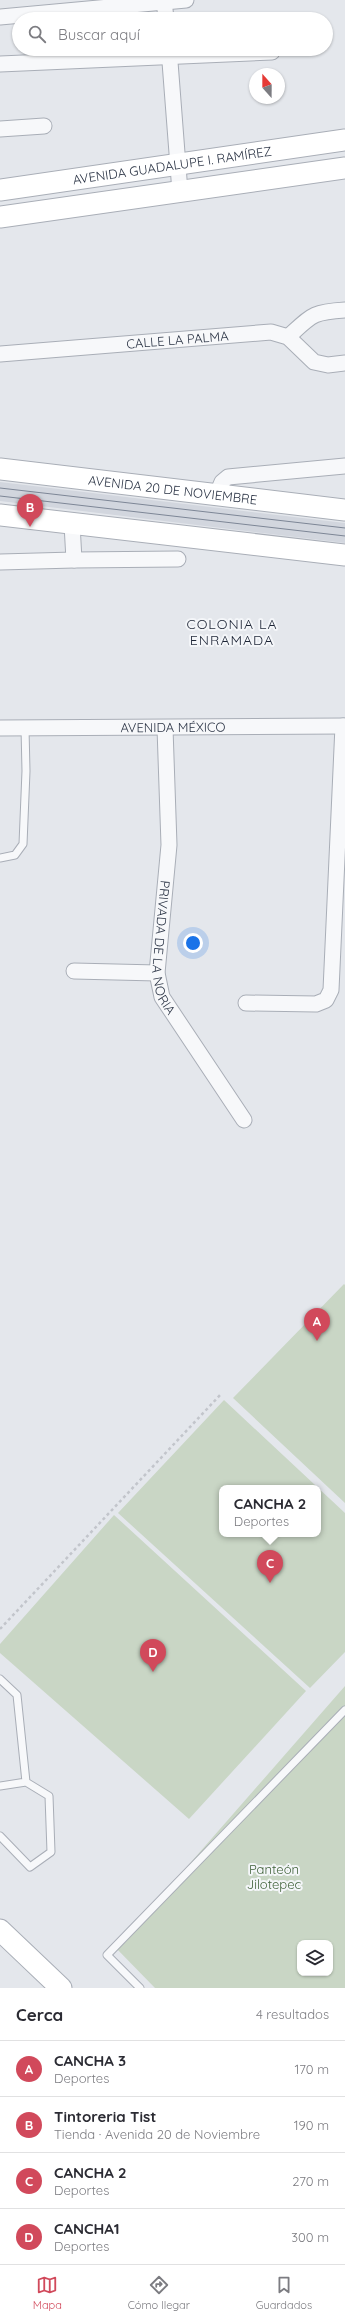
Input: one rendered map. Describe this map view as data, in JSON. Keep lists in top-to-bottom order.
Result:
{
  "streets": {
    "main road": ["AVENIDA GUADALUPE I. RAMÍREZ", "AVENIDA 20 DE NOVIEMBRE"],
    "street": ["CALLE LA PALMA", "AVENIDA MÉXICO", "PRIVADA DE LA NORIA"]
  },
  "crossings": [
    ["AVENIDA MÉXICO", "PRIVADA DE LA NORIA"]
  ],
  "districts": ["COLONIA LA ENRAMADA"],
  "parks": ["Panteón Jilotepec"],
  "north": "top",
  "page": {
    "search": "Buscar aquí",
    "pins": [
      "B",
      "A",
      "C",
      "D"
    ],
    "popup": ["CANCHA 2", "Deportes"],
    "heading": ["Cerca", "4 resultados"],
    "list": [
      {
        "mark": "A",
        "name": "CANCHA 3",
        "note": "Deportes",
        "value": "170 m"
      },
      {
        "mark": "B",
        "name": "Tintoreria Tist",
        "note": "Tienda · Avenida 20 de Noviembre",
        "value": "190 m"
      },
      {
        "mark": "C",
        "name": "CANCHA 2",
        "note": "Deportes",
        "value": "270 m"
      },
      {
        "mark": "D",
        "name": "CANCHA1",
        "note": "Deportes",
        "value": "300 m"
      }
    ],
    "nav": ["Mapa", "Cómo llegar", "Guardados"]
  }
}
